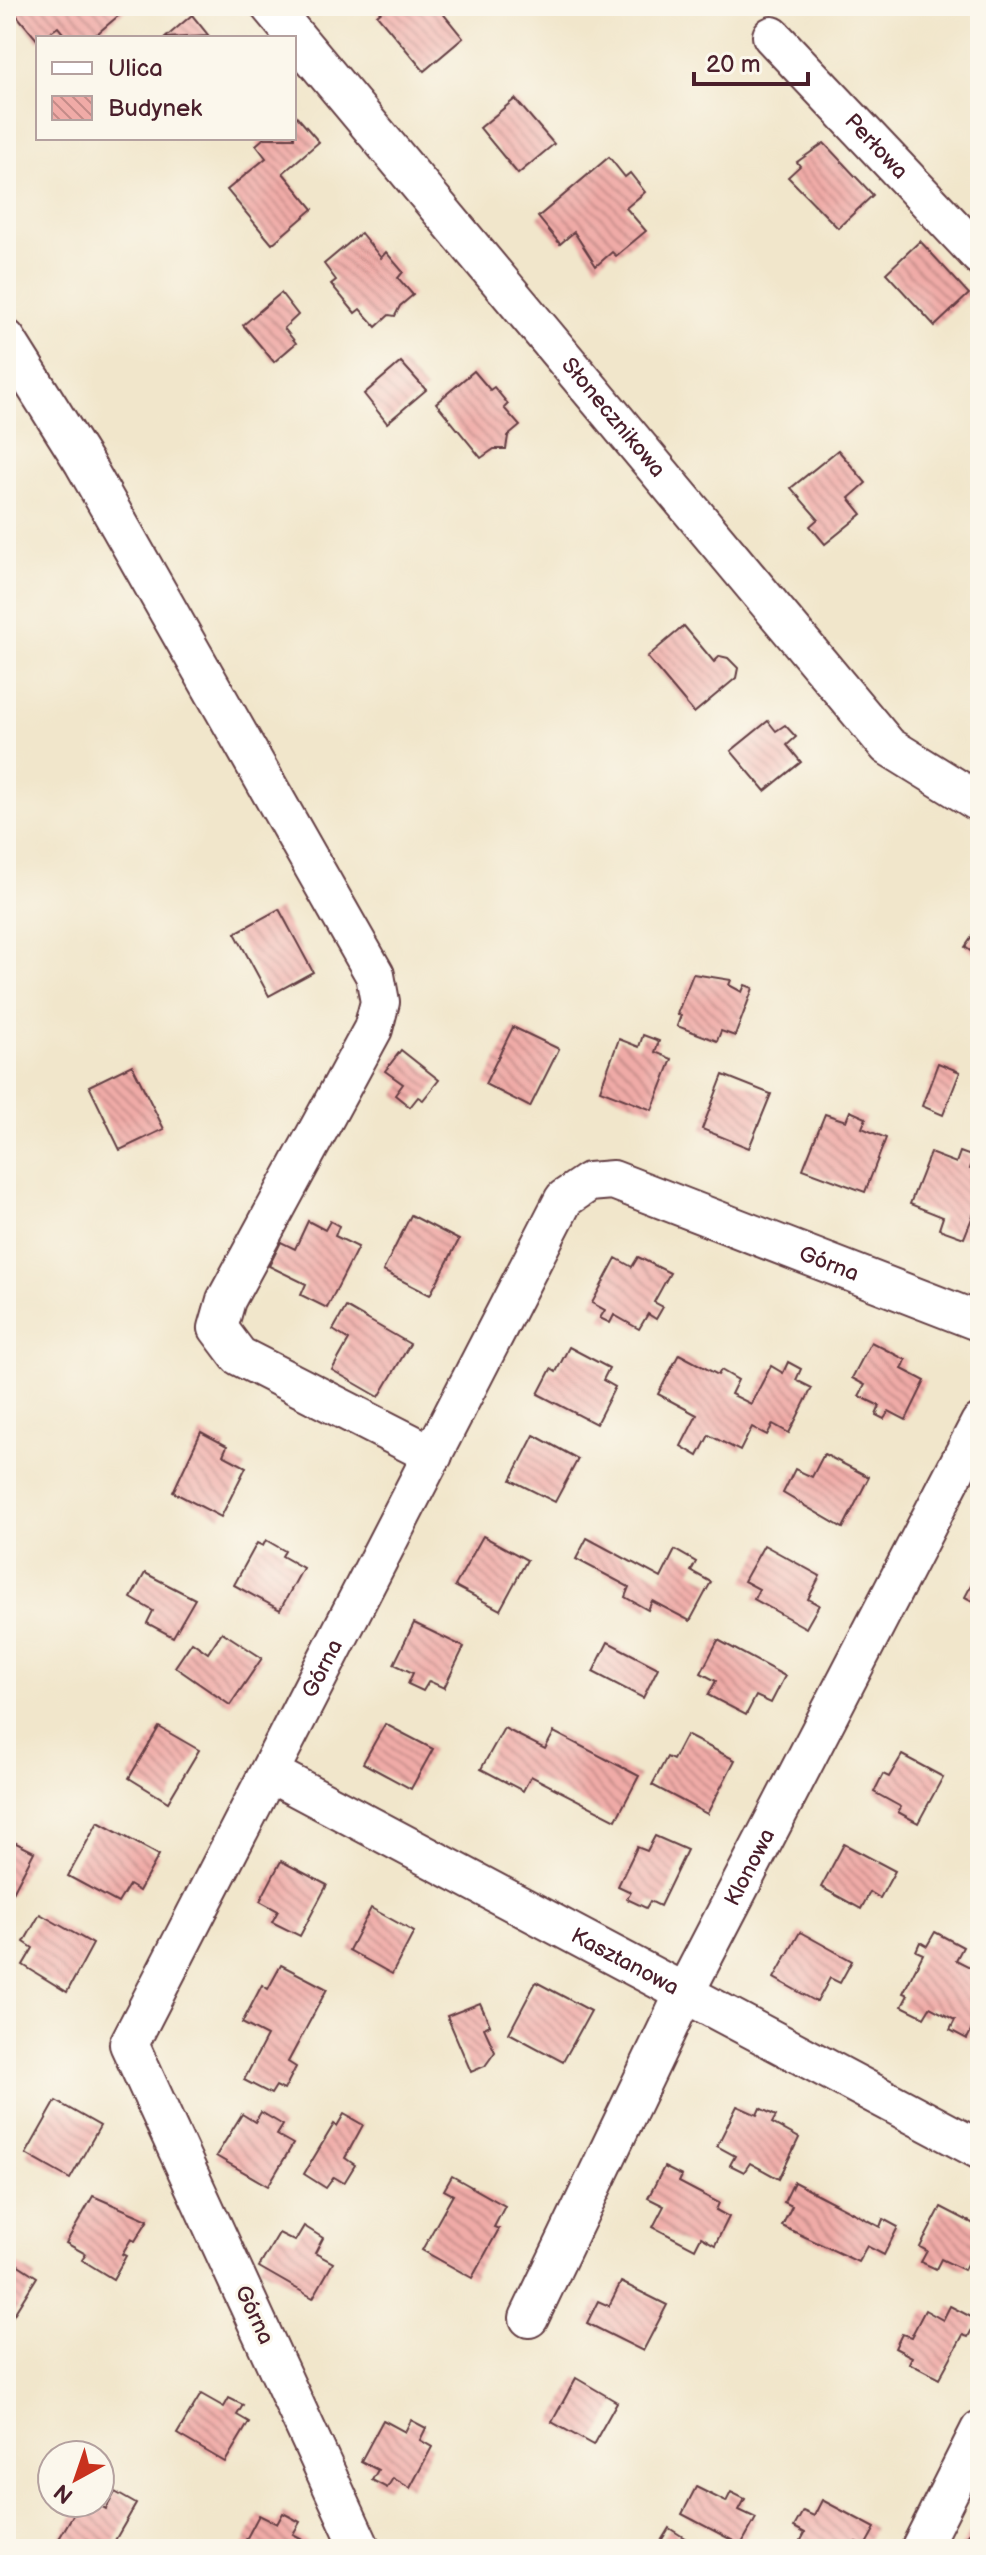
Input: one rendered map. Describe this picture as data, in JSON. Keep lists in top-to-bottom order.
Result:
{
  "streets": {
    "street": [
      "Perłowa",
      "Słonecznikowa",
      "Górna",
      "Klonowa",
      "Kasztanowa"
    ]
  },
  "crossings": [
    ["Górna", "Kasztanowa"],
    ["Klonowa", "Kasztanowa"]
  ],
  "legend": ["Ulica", "Budynek"],
  "scale_bar": "20 m",
  "north": "bottom left"
}
